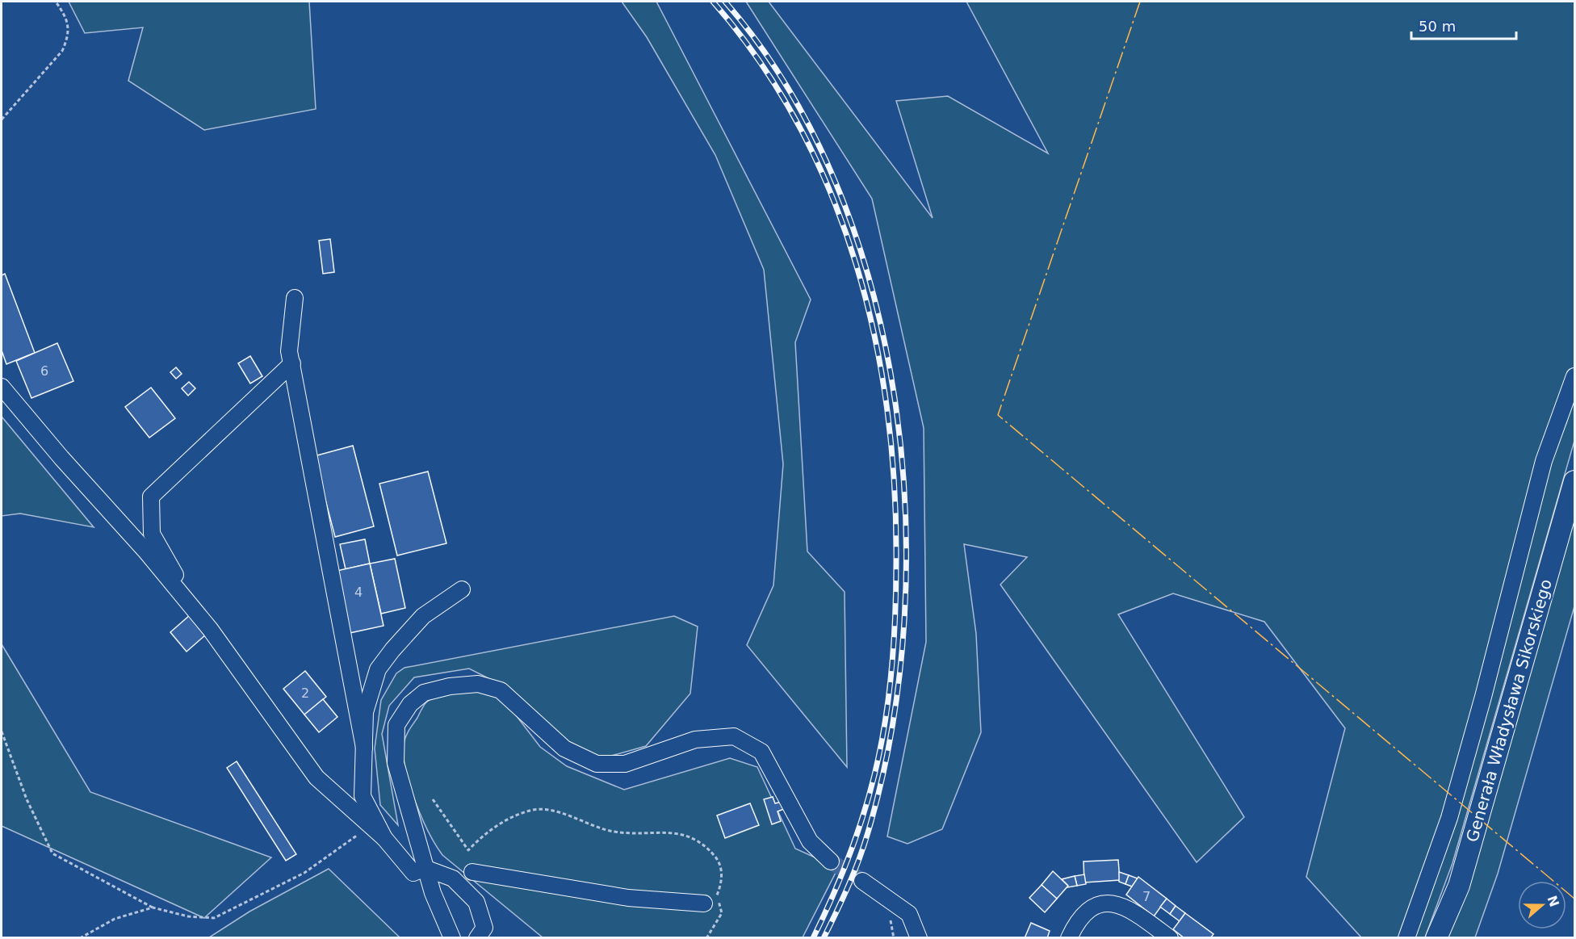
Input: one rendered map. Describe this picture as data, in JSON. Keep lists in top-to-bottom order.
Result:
{
  "streets": {
    "main road": ["Generała Władysława Sikorskiego"]
  },
  "house_numbers": [
    "6",
    "4",
    "2",
    "7"
  ],
  "scale_bar": "50 m",
  "north": "right"
}
